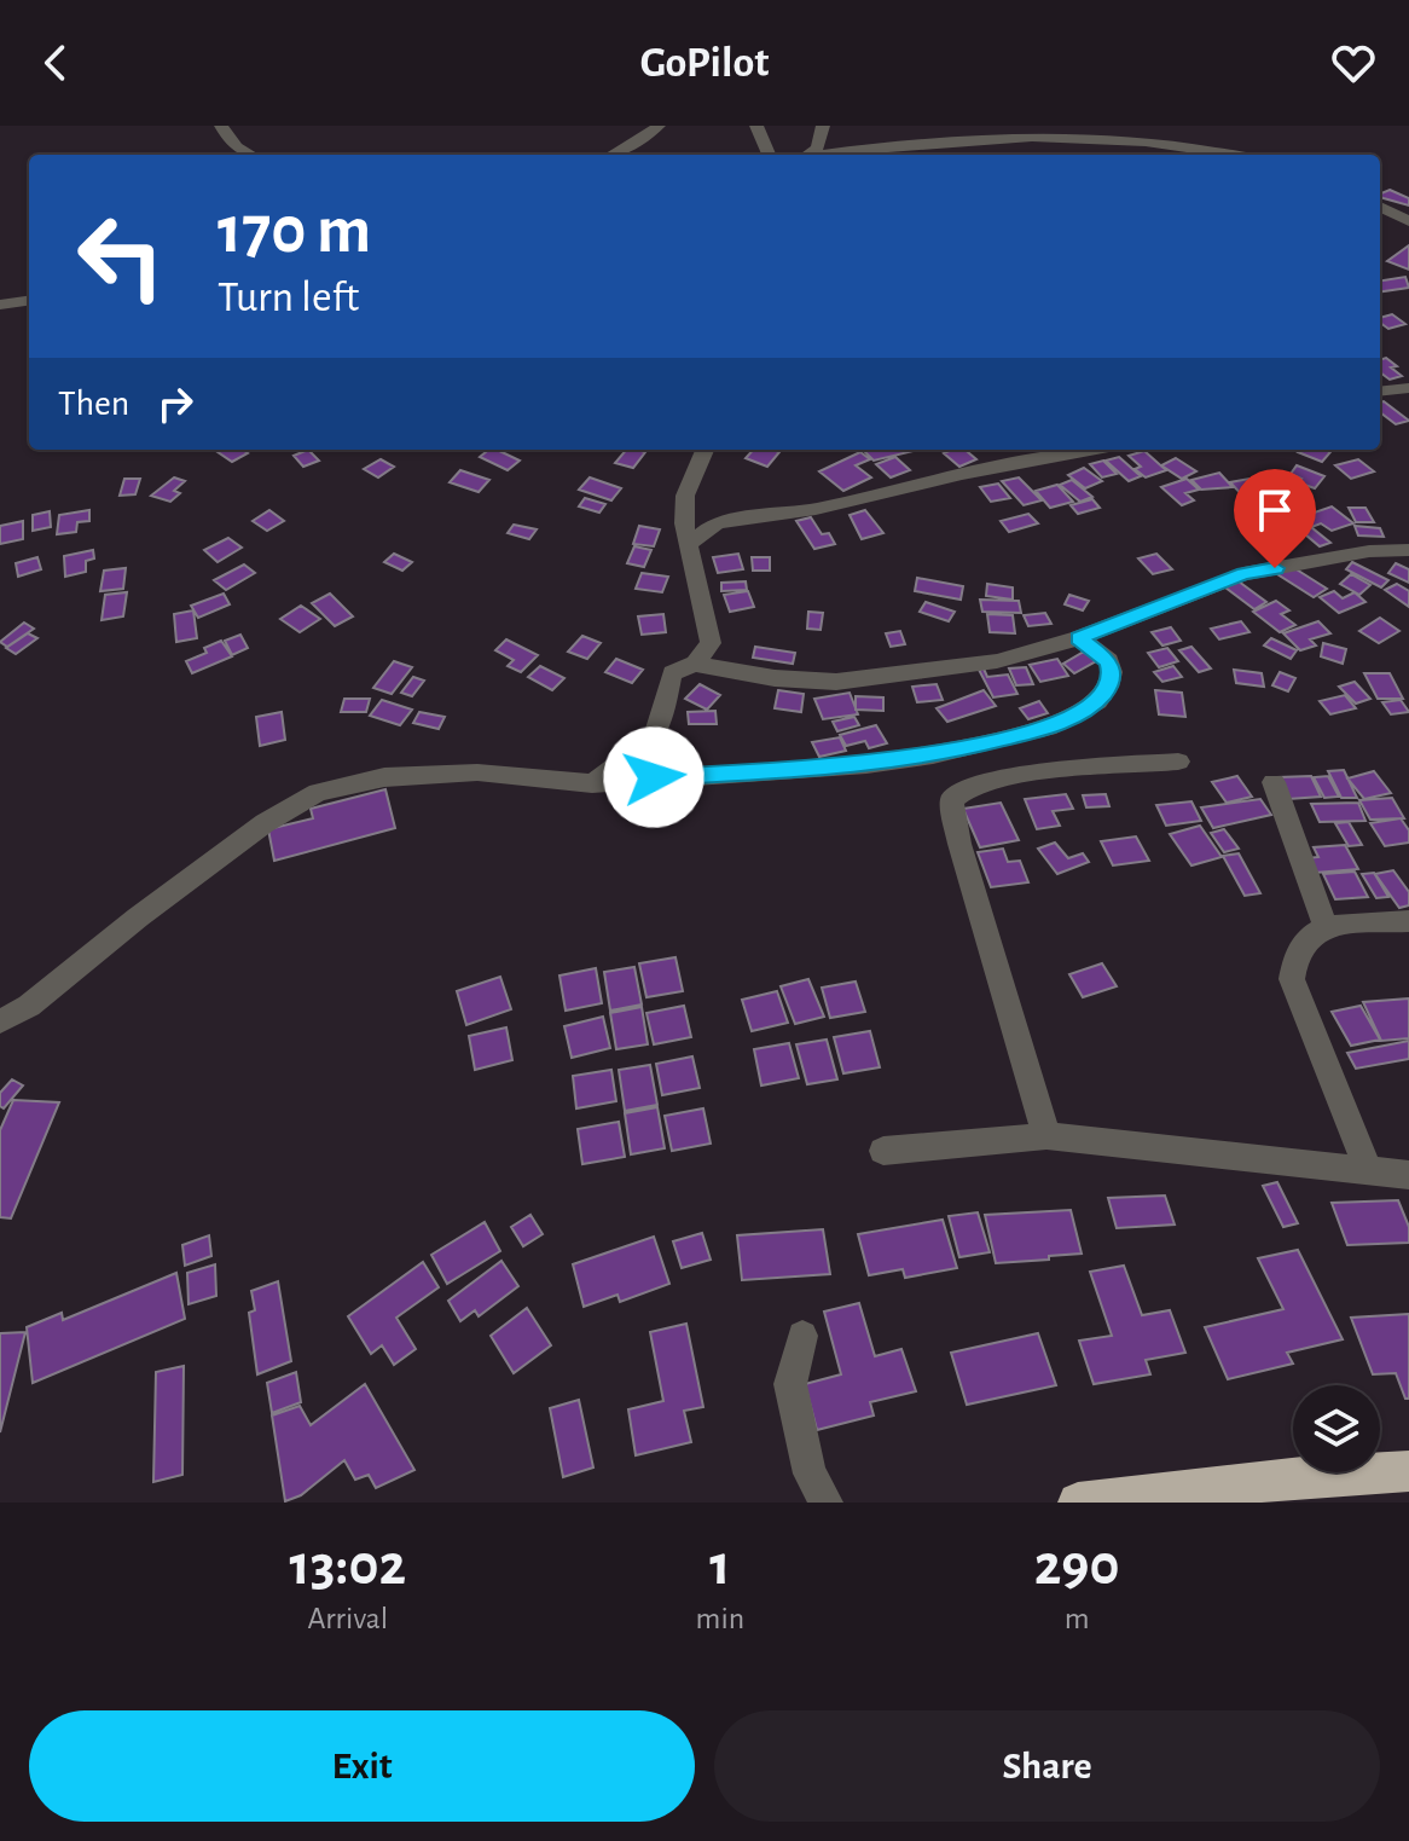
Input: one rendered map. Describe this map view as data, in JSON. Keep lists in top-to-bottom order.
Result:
{
  "page": {
    "header": "GoPilot",
    "turn": ["170 m", "Turn left"],
    "then": "Then",
    "eta": [
      "13:02",
      "Arrival",
      "1",
      "min",
      "290",
      "m"
    ],
    "buttons": ["Exit", "Share"]
  }
}
